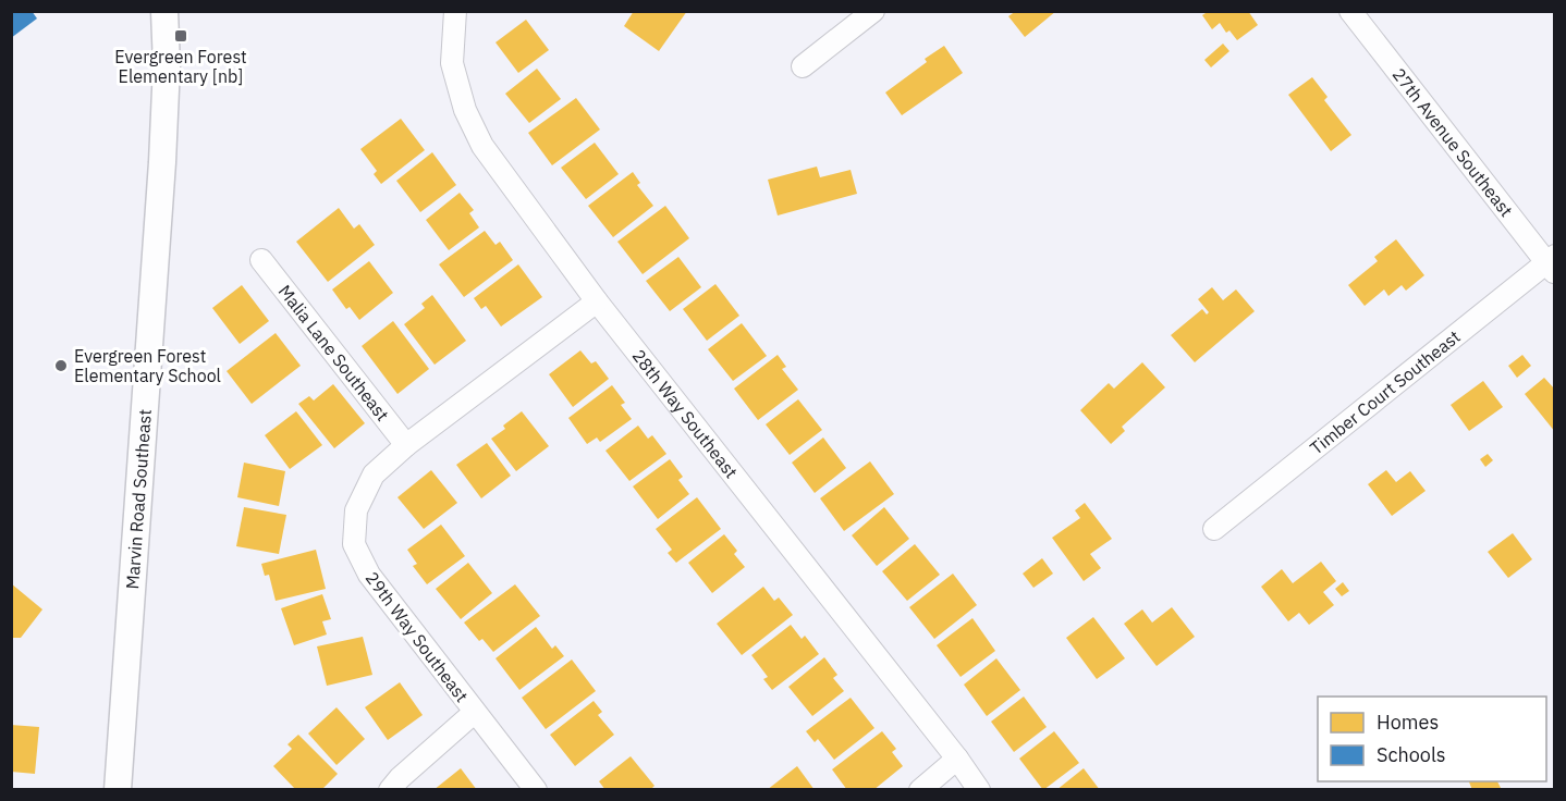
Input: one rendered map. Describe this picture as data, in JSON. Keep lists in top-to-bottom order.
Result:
{
  "streets": {
    "street": [
      "27th Avenue Southeast",
      "Malia Lane Southeast",
      "Timber Court Southeast",
      "28th Way Southeast",
      "Marvin Road Southeast",
      "29th Way Southeast"
    ]
  },
  "crossings": [
    ["27th Avenue Southeast", "Timber Court Southeast"],
    ["Malia Lane Southeast", "29th Way Southeast"],
    ["28th Way Southeast", "29th Way Southeast"]
  ],
  "places": {
    "transit": ["Evergreen Forest Elementary [nb]"],
    "other": ["Evergreen Forest Elementary School"]
  },
  "legend": ["Homes", "Schools"]
}
